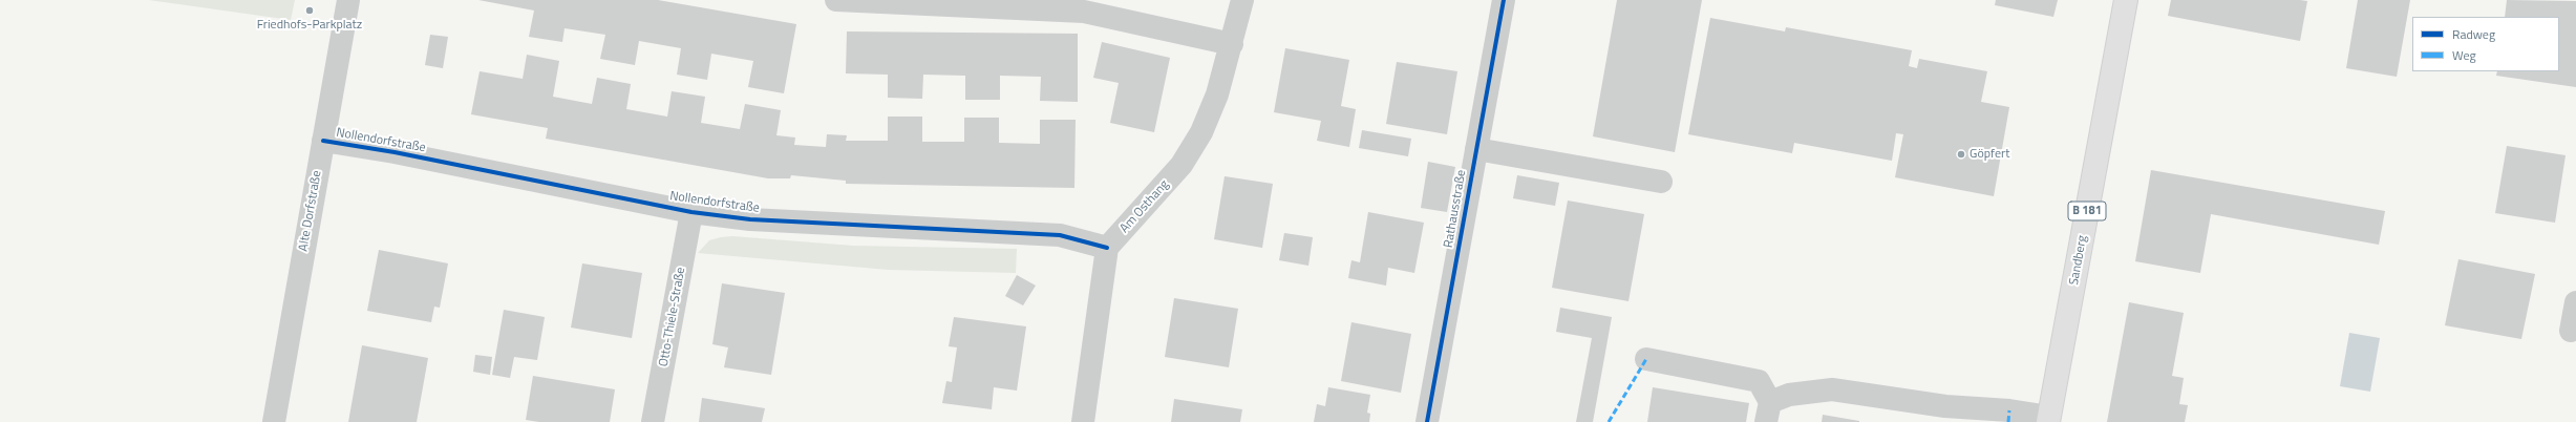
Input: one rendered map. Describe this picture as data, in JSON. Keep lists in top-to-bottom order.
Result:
{
  "streets": {
    "main road": ["B 181", "Sandberg"],
    "street": [
      "Nollendorfstraße",
      "Am Osthang",
      "Rathausstraße",
      "Alte Dorfstraße",
      "Otto-Thiele-Straße"
    ]
  },
  "crossings": [
    ["Nollendorfstraße", "Am Osthang"],
    ["Nollendorfstraße", "Alte Dorfstraße"],
    ["Nollendorfstraße", "Otto-Thiele-Straße"]
  ],
  "places": ["Friedhofs-Parkplatz", "Göpfert"],
  "legend": ["Radweg", "Weg"]
}
